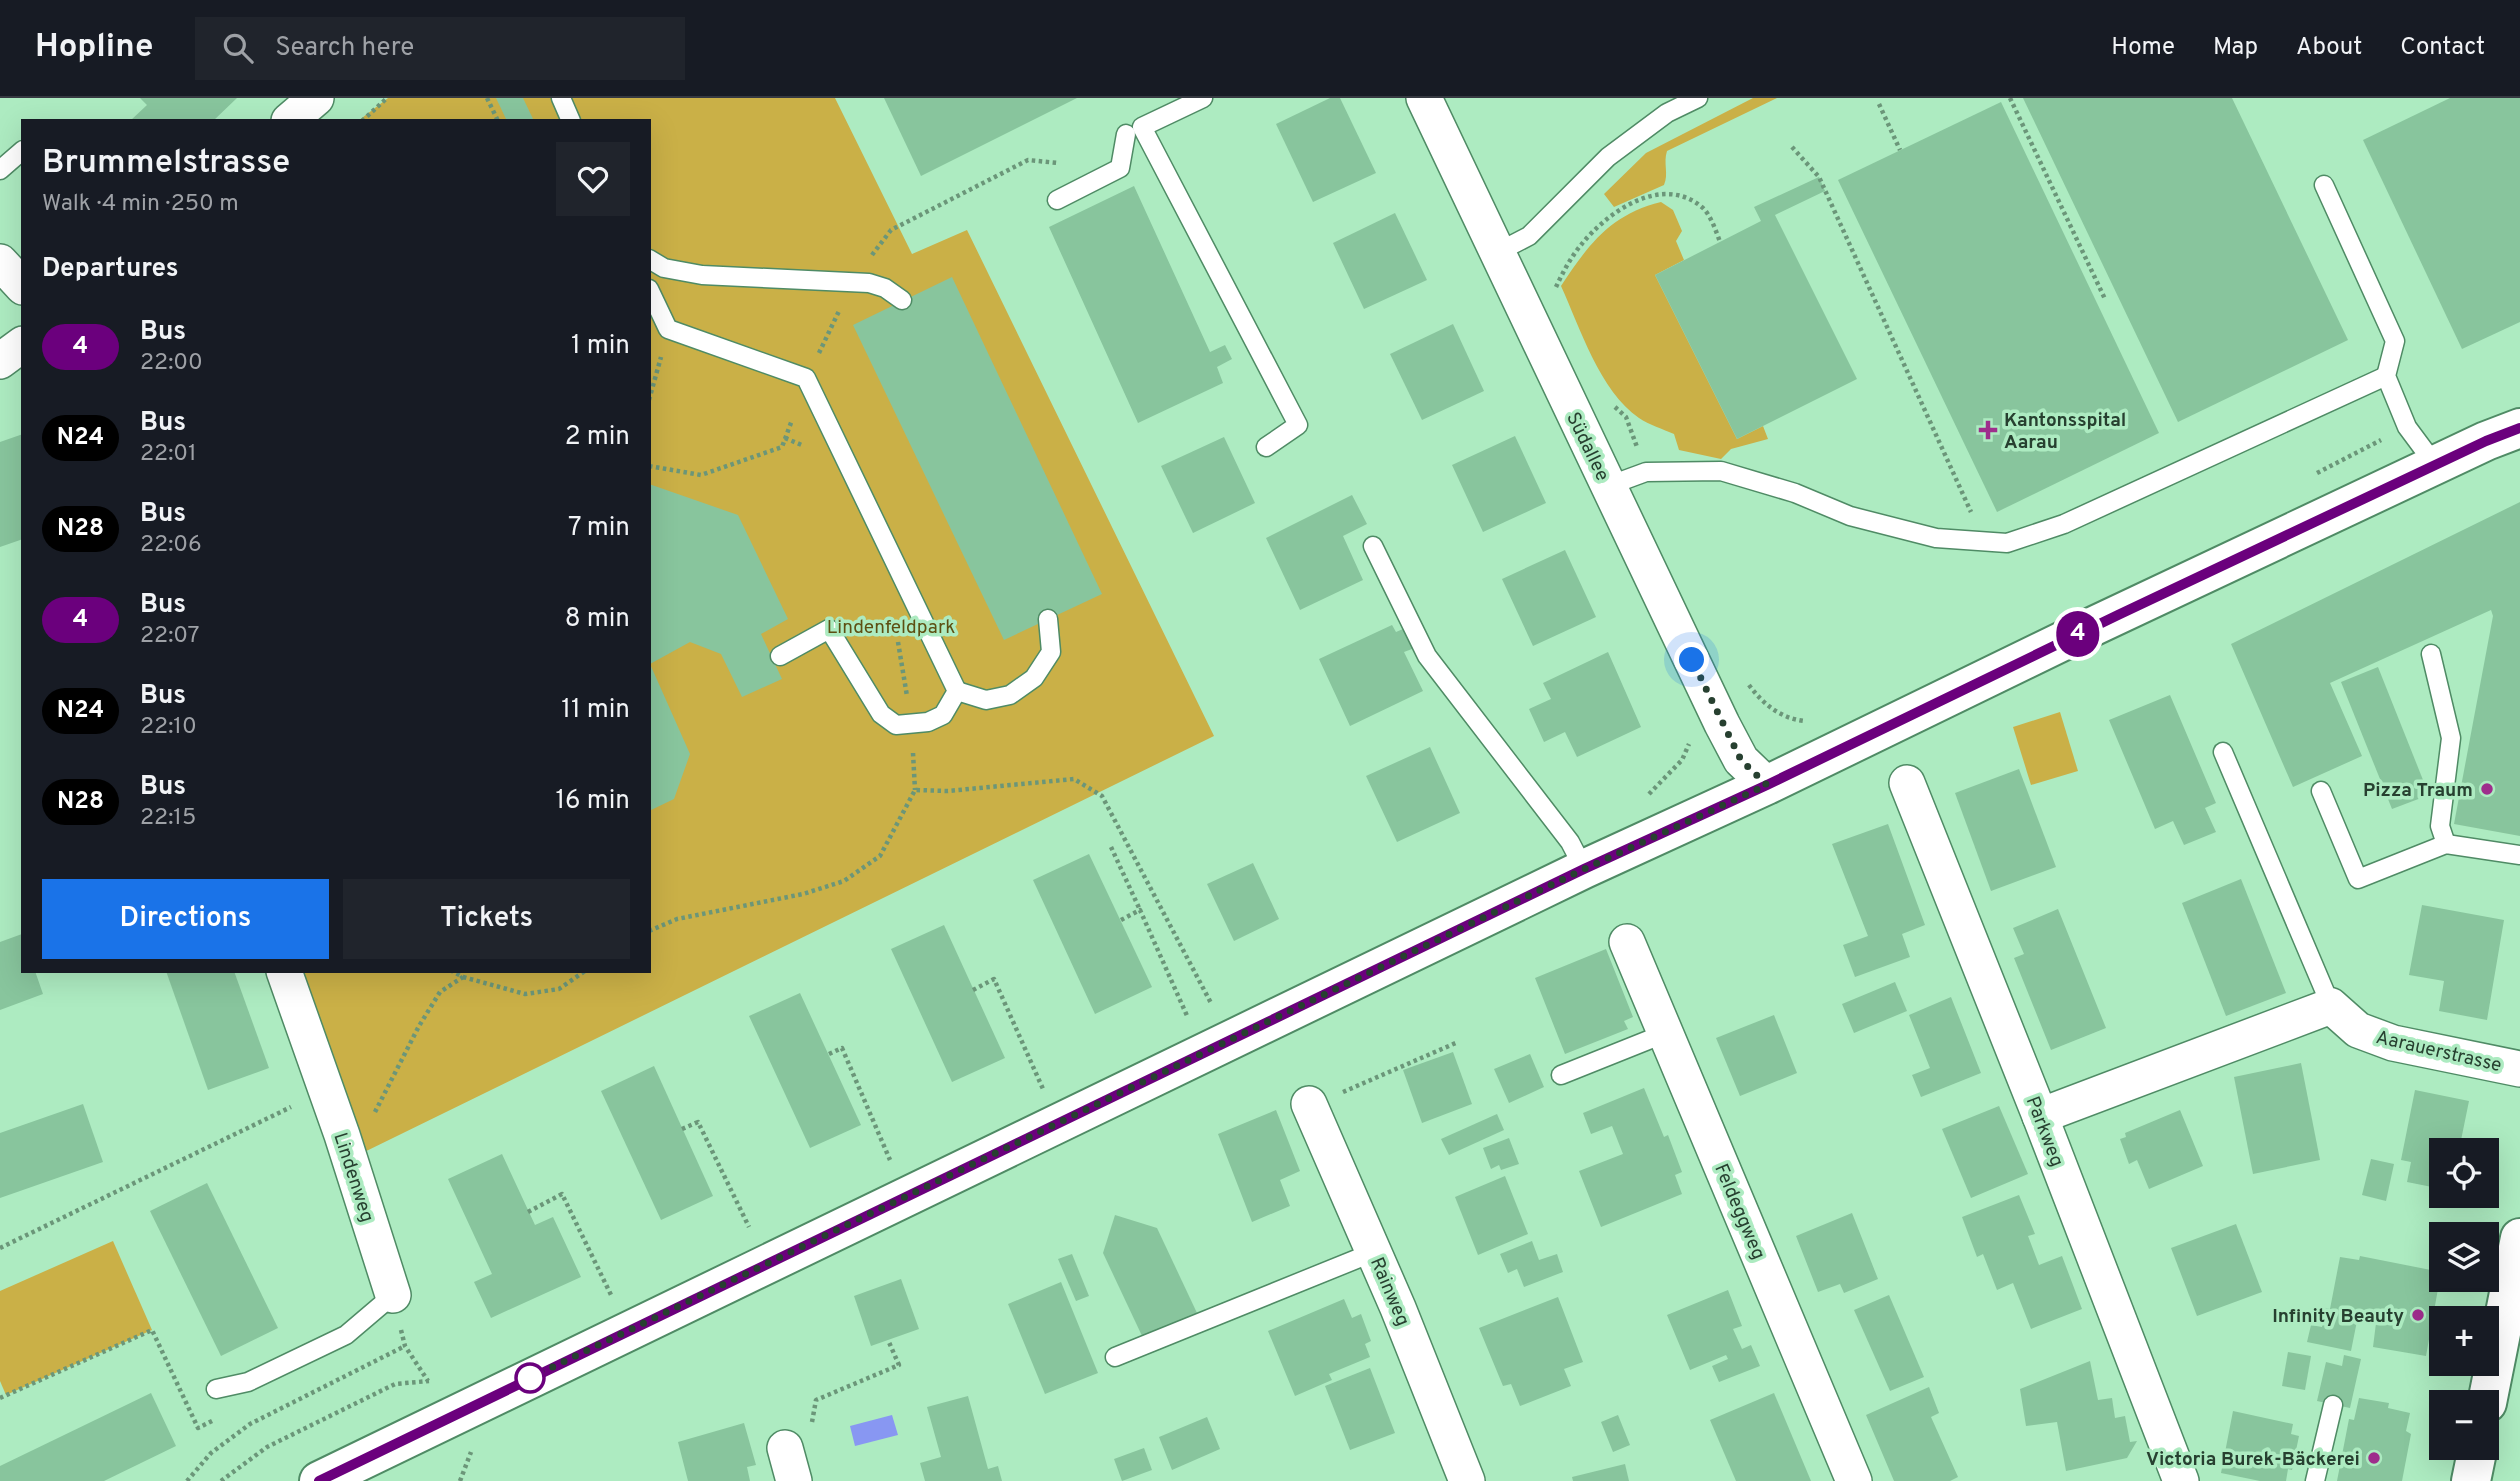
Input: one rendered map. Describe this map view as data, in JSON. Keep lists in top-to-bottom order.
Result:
{
  "streets": {
    "street": [
      "Südallee",
      "Aarauerstrasse",
      "Parkweg",
      "Lindenweg",
      "Feldeggweg",
      "Rainweg"
    ]
  },
  "parks": ["Lindenfeldpark"],
  "places": {
    "health": ["Kantonsspital Aarau"],
    "other": ["Pizza Traum", "Infinity Beauty", "Victoria Burek-Bäckerei"]
  },
  "lines": ["bus line 4"],
  "page": {
    "header": "Hopline",
    "search": "Search here",
    "nav": [
      "Home",
      "Map",
      "About",
      "Contact"
    ],
    "on_map": "4",
    "heading": [
      ["Brummelstrasse", "Walk · 4 min · 250 m"],
      "Departures"
    ],
    "list": [
      {
        "mark": "4",
        "name": "Bus",
        "note": "22:00",
        "value": "1 min"
      },
      {
        "mark": "N24",
        "name": "Bus",
        "note": "22:01",
        "value": "2 min"
      },
      {
        "mark": "N28",
        "name": "Bus",
        "note": "22:06",
        "value": "7 min"
      },
      {
        "mark": "4",
        "name": "Bus",
        "note": "22:07",
        "value": "8 min"
      },
      {
        "mark": "N24",
        "name": "Bus",
        "note": "22:10",
        "value": "11 min"
      },
      {
        "mark": "N28",
        "name": "Bus",
        "note": "22:15",
        "value": "16 min"
      }
    ],
    "buttons": ["Directions", "Tickets"],
    "map_buttons": ["+", "−"]
  }
}
